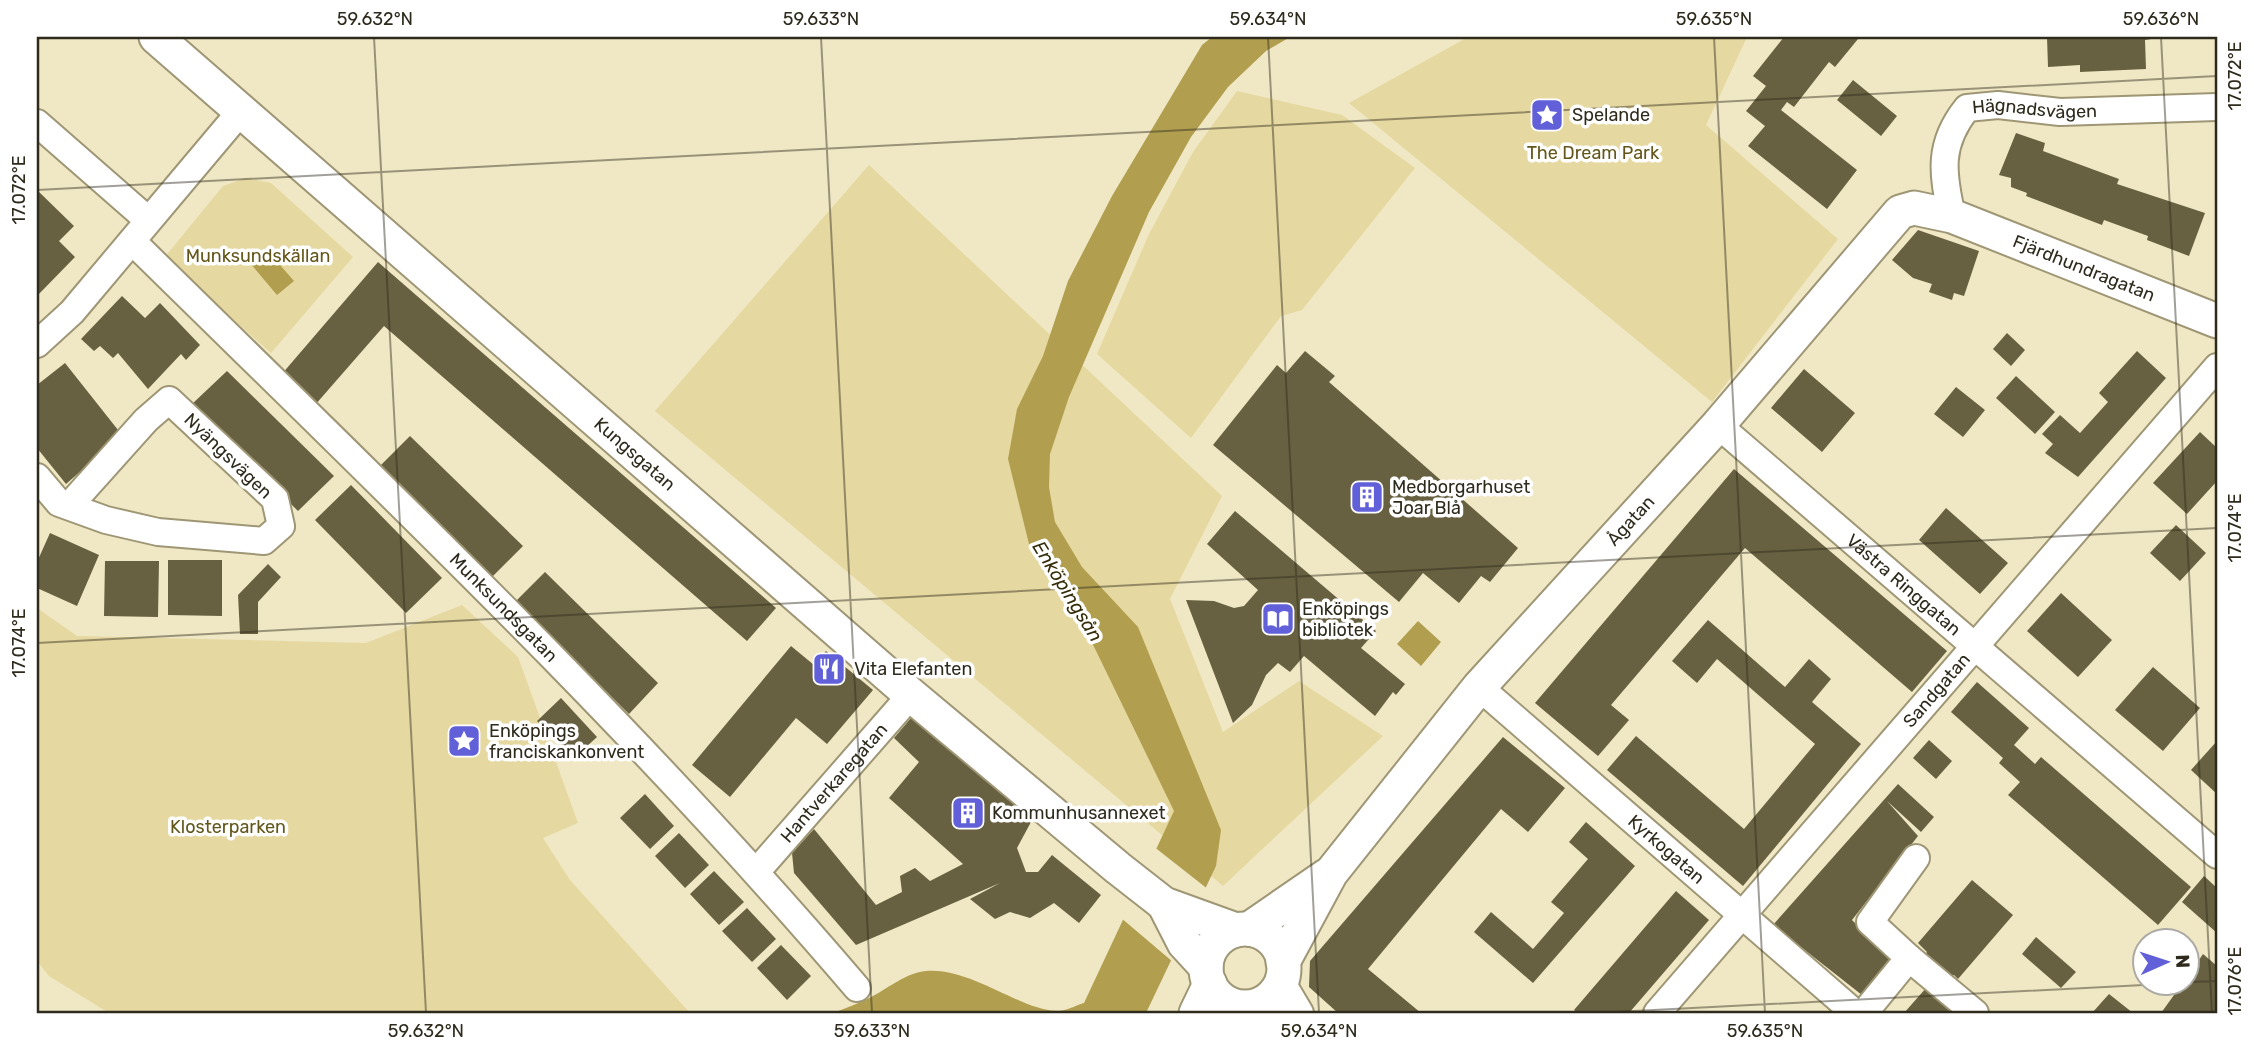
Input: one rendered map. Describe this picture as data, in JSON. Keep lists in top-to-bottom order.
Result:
{
  "streets": {
    "street": [
      "Hägnadsvägen",
      "Fjärdhundragatan",
      "Kungsgatan",
      "Nyängsvägen",
      "Ågatan",
      "Västra Ringgatan",
      "Munksundsgatan",
      "Sandgatan",
      "Hantverkaregatan",
      "Kyrkogatan"
    ]
  },
  "crossings": [
    ["Hägnadsvägen", "Fjärdhundragatan"],
    ["Hägnadsvägen", "Ågatan"],
    ["Fjärdhundragatan", "Ågatan"],
    ["Kungsgatan", "Hantverkaregatan"],
    ["Ågatan", "Västra Ringgatan"],
    ["Ågatan", "Kyrkogatan"],
    ["Västra Ringgatan", "Sandgatan"],
    ["Munksundsgatan", "Hantverkaregatan"],
    ["Sandgatan", "Kyrkogatan"]
  ],
  "water": ["Enköpingsån"],
  "parks": ["The Dream Park", "Munksundskällan", "Klosterparken"],
  "places": {
    "place": ["Spelande", "Enköpings franciskankonvent"],
    "building": ["Medborgarhuset Joar Blå", "Kommunhusannexet"],
    "library": ["Enköpings bibliotek"],
    "restaurant": ["Vita Elefanten"]
  },
  "north": "right",
  "coordinates": [
    "59.632°N",
    "59.633°N",
    "59.634°N",
    "59.635°N",
    "59.636°N",
    "17.072°E",
    "17.074°E",
    "17.076°E"
  ]
}
